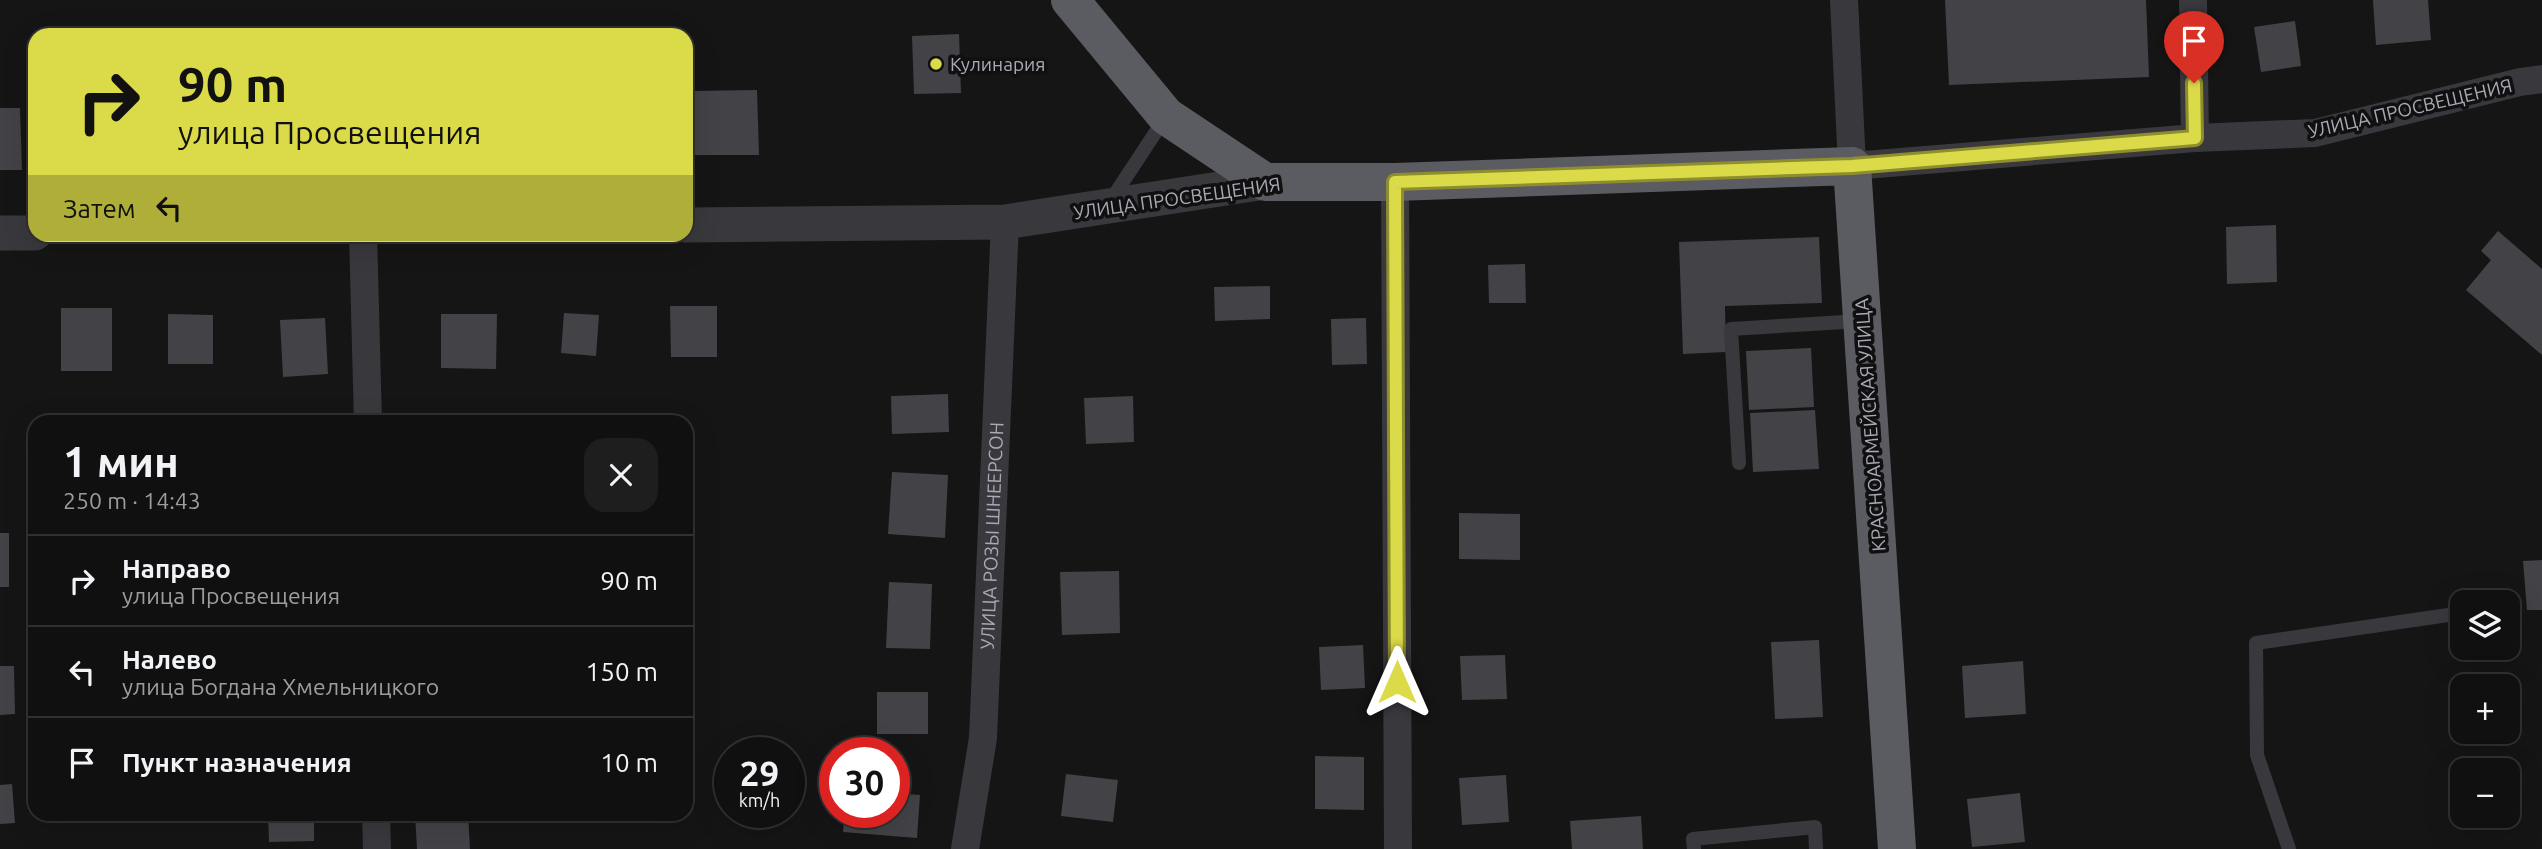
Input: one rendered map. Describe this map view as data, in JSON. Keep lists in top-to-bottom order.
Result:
{
  "streets": {
    "highway": ["УЛИЦА ПРОСВЕЩЕНИЯ", "КРАСНОАРМЕЙСКАЯ УЛИЦА"],
    "street": ["УЛИЦА РОЗЫ ШНЕЕРСОН"]
  },
  "crossings": [
    ["УЛИЦА ПРОСВЕЩЕНИЯ", "КРАСНОАРМЕЙСКАЯ УЛИЦА"],
    ["УЛИЦА ПРОСВЕЩЕНИЯ", "УЛИЦА РОЗЫ ШНЕЕРСОН"]
  ],
  "places": ["Кулинария"],
  "page": {
    "turn": ["90 m", "улица Просвещения"],
    "then": "Затем",
    "heading": ["1 мин", "250 m · 14:43"],
    "list": [
      {
        "name": "Направо",
        "note": "улица Просвещения",
        "value": "90 m"
      },
      {
        "name": "Налево",
        "note": "улица Богдана Хмельницкого",
        "value": "150 m"
      },
      {
        "name": "Пункт назначения",
        "value": "10 m"
      }
    ],
    "map_buttons": ["+", "−"],
    "speed": "29 km/h",
    "limit": "30"
  }
}
